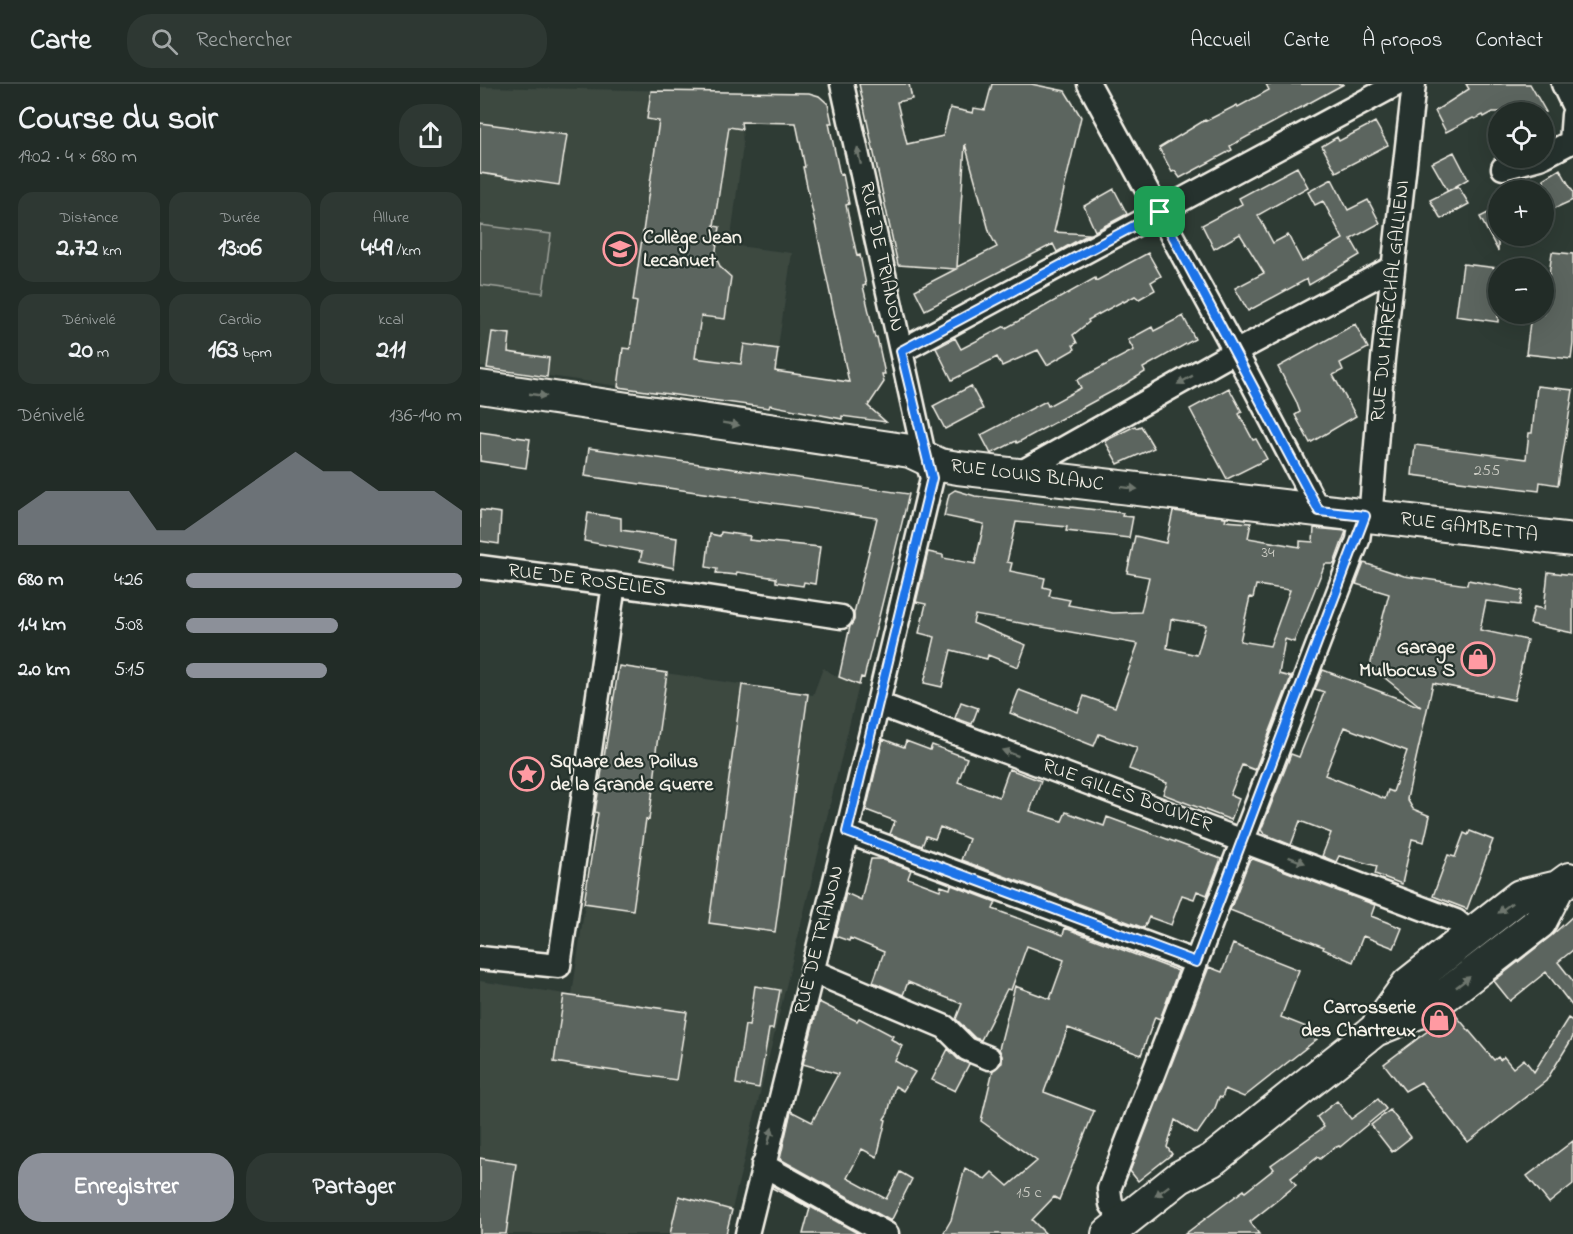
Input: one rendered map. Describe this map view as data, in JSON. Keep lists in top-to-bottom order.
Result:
{
  "streets": {
    "street": [
      "RUE DE TRIANON",
      "RUE DU MARÉCHAL GALLIENI",
      "RUE LOUIS BLANC",
      "RUE GAMBETTA",
      "RUE DE ROSELIES",
      "RUE GILLES BOUVIER"
    ]
  },
  "crossings": [
    ["RUE DE TRIANON", "RUE LOUIS BLANC"],
    ["RUE DE TRIANON", "RUE GILLES BOUVIER"],
    ["RUE DU MARÉCHAL GALLIENI", "RUE LOUIS BLANC"],
    ["RUE DU MARÉCHAL GALLIENI", "RUE GAMBETTA"],
    ["RUE DU MARÉCHAL GALLIENI", "RUE GILLES BOUVIER"],
    ["RUE LOUIS BLANC", "RUE GAMBETTA"]
  ],
  "one_way": ["RUE DE TRIANON", "RUE LOUIS BLANC"],
  "places": {
    "school or university": ["Collège Jean Lecanuet"],
    "shop": ["Garage Mulbocus S", "Carrosserie des Chartreux"],
    "place": ["Square des Poilus de la Grande Guerre"]
  },
  "house_numbers": ["255", "34", "15 c"],
  "page": {
    "header": "Carte",
    "search": "Rechercher",
    "nav": [
      "Accueil",
      "Carte",
      "À propos",
      "Contact"
    ],
    "heading": ["Course du soir", "19:02 · 4 × 680 m"],
    "map_buttons": ["+", "−"],
    "stats": [
      ["Distance", "2.72 km"],
      ["Durée", "13:06"],
      ["Allure", "4:49 /km"],
      ["Dénivelé", "20 m"],
      ["Cardio", "163 bpm"],
      ["kcal", "211"]
    ],
    "chart": ["Dénivelé", "136–140 m"],
    "list": [
      {
        "name": "680 m",
        "note": "4:26"
      },
      {
        "name": "1.4 km",
        "note": "5:08"
      },
      {
        "name": "2.0 km",
        "note": "5:15"
      }
    ],
    "buttons": ["Enregistrer", "Partager"]
  }
}
